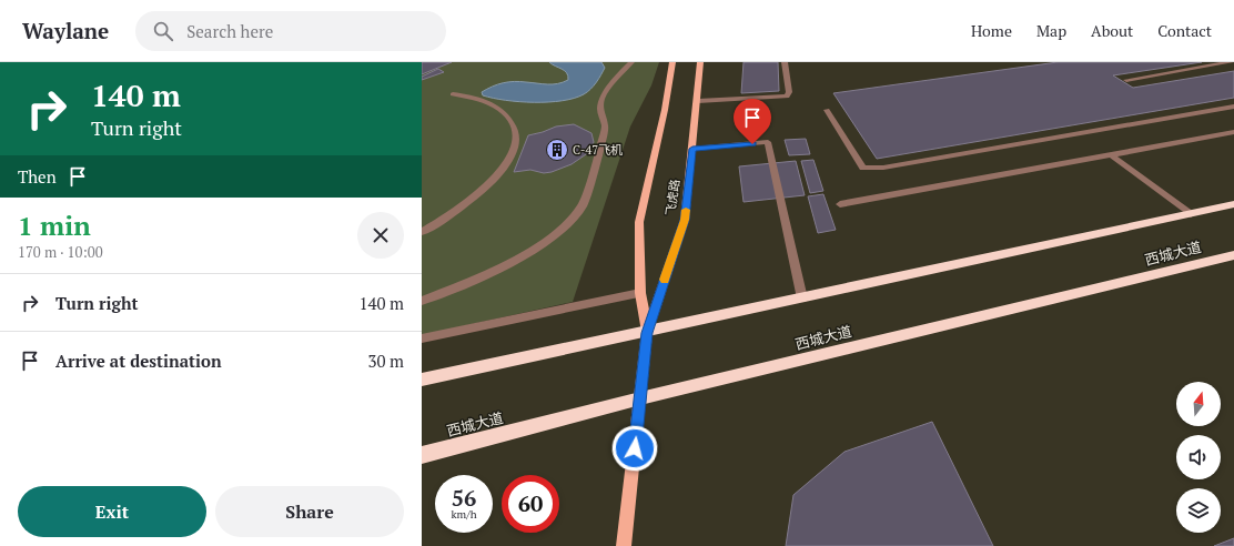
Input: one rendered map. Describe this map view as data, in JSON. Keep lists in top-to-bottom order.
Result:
{
  "streets": {
    "highway": ["西城大道"],
    "main road": ["飞虎路"]
  },
  "crossings": [
    ["飞虎路", "西城大道"]
  ],
  "places": {
    "building": ["C-47飞机"]
  },
  "north": "top",
  "page": {
    "header": "Waylane",
    "search": "Search here",
    "nav": [
      "Home",
      "Map",
      "About",
      "Contact"
    ],
    "turn": ["140 m", "Turn right"],
    "then": "Then",
    "heading": ["1 min", "170 m · 10:00"],
    "list": [
      {
        "name": "Turn right",
        "value": "140 m"
      },
      {
        "name": "Arrive at destination",
        "value": "30 m"
      }
    ],
    "speed": "56 km/h",
    "limit": "60",
    "buttons": ["Exit", "Share"]
  }
}
